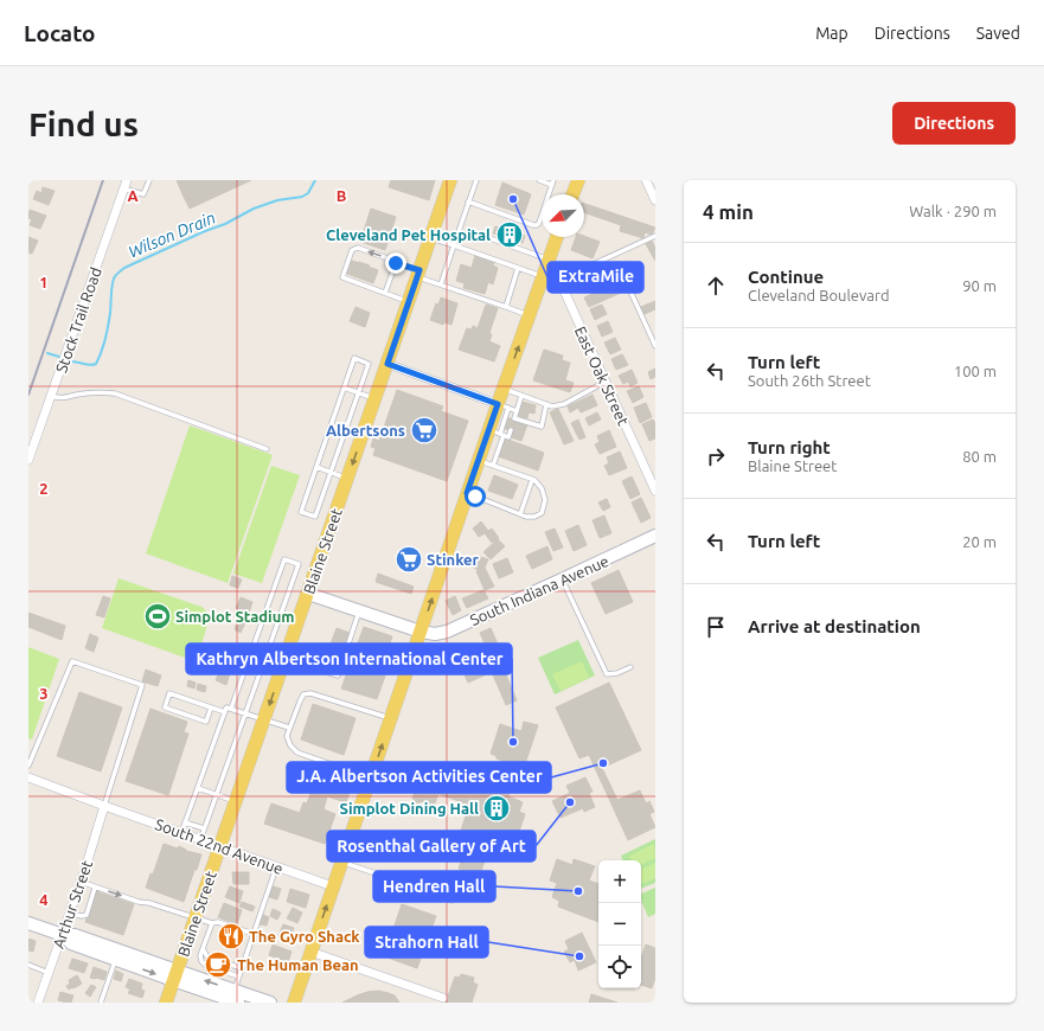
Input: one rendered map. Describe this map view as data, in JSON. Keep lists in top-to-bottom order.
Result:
{
  "streets": {
    "main road": ["Blaine Street", "South Indiana Avenue"],
    "street": [
      "Stock Trail Road",
      "East Oak Street",
      "South 22nd Avenue",
      "Arthur Street"
    ]
  },
  "crossings": [
    ["Blaine Street", "South Indiana Avenue"],
    ["Blaine Street", "South 22nd Avenue"],
    ["South 22nd Avenue", "Arthur Street"]
  ],
  "water": ["Wilson Drain"],
  "places": {
    "other": [
      "ExtraMile",
      "Kathryn Albertson International Center",
      "J.A. Albertson Activities Center",
      "Rosenthal Gallery of Art",
      "Hendren Hall",
      "Strahorn Hall"
    ],
    "building": ["Cleveland Pet Hospital", "Simplot Dining Hall"],
    "supermarket": ["Albertsons", "Stinker"],
    "sports": ["Simplot Stadium"],
    "restaurant": ["The Gyro Shack"],
    "cafe": ["The Human Bean"]
  },
  "north": "bottom left",
  "page": {
    "header": "Locato",
    "nav": ["Map", "Directions", "Saved"],
    "buttons": "Directions",
    "title": "Find us",
    "heading": ["4 min", "Walk · 290 m"],
    "list": [
      ["Continue", "Cleveland Boulevard", "90 m"],
      ["Turn left", "South 26th Street", "100 m"],
      ["Turn right", "Blaine Street", "80 m"],
      ["Turn left", "20 m"],
      "Arrive at destination"
    ],
    "map_buttons": ["+", "−"]
  },
  "grid": {
    "columns": ["A", "B"],
    "rows": [
      "1",
      "2",
      "3",
      "4"
    ]
  }
}
